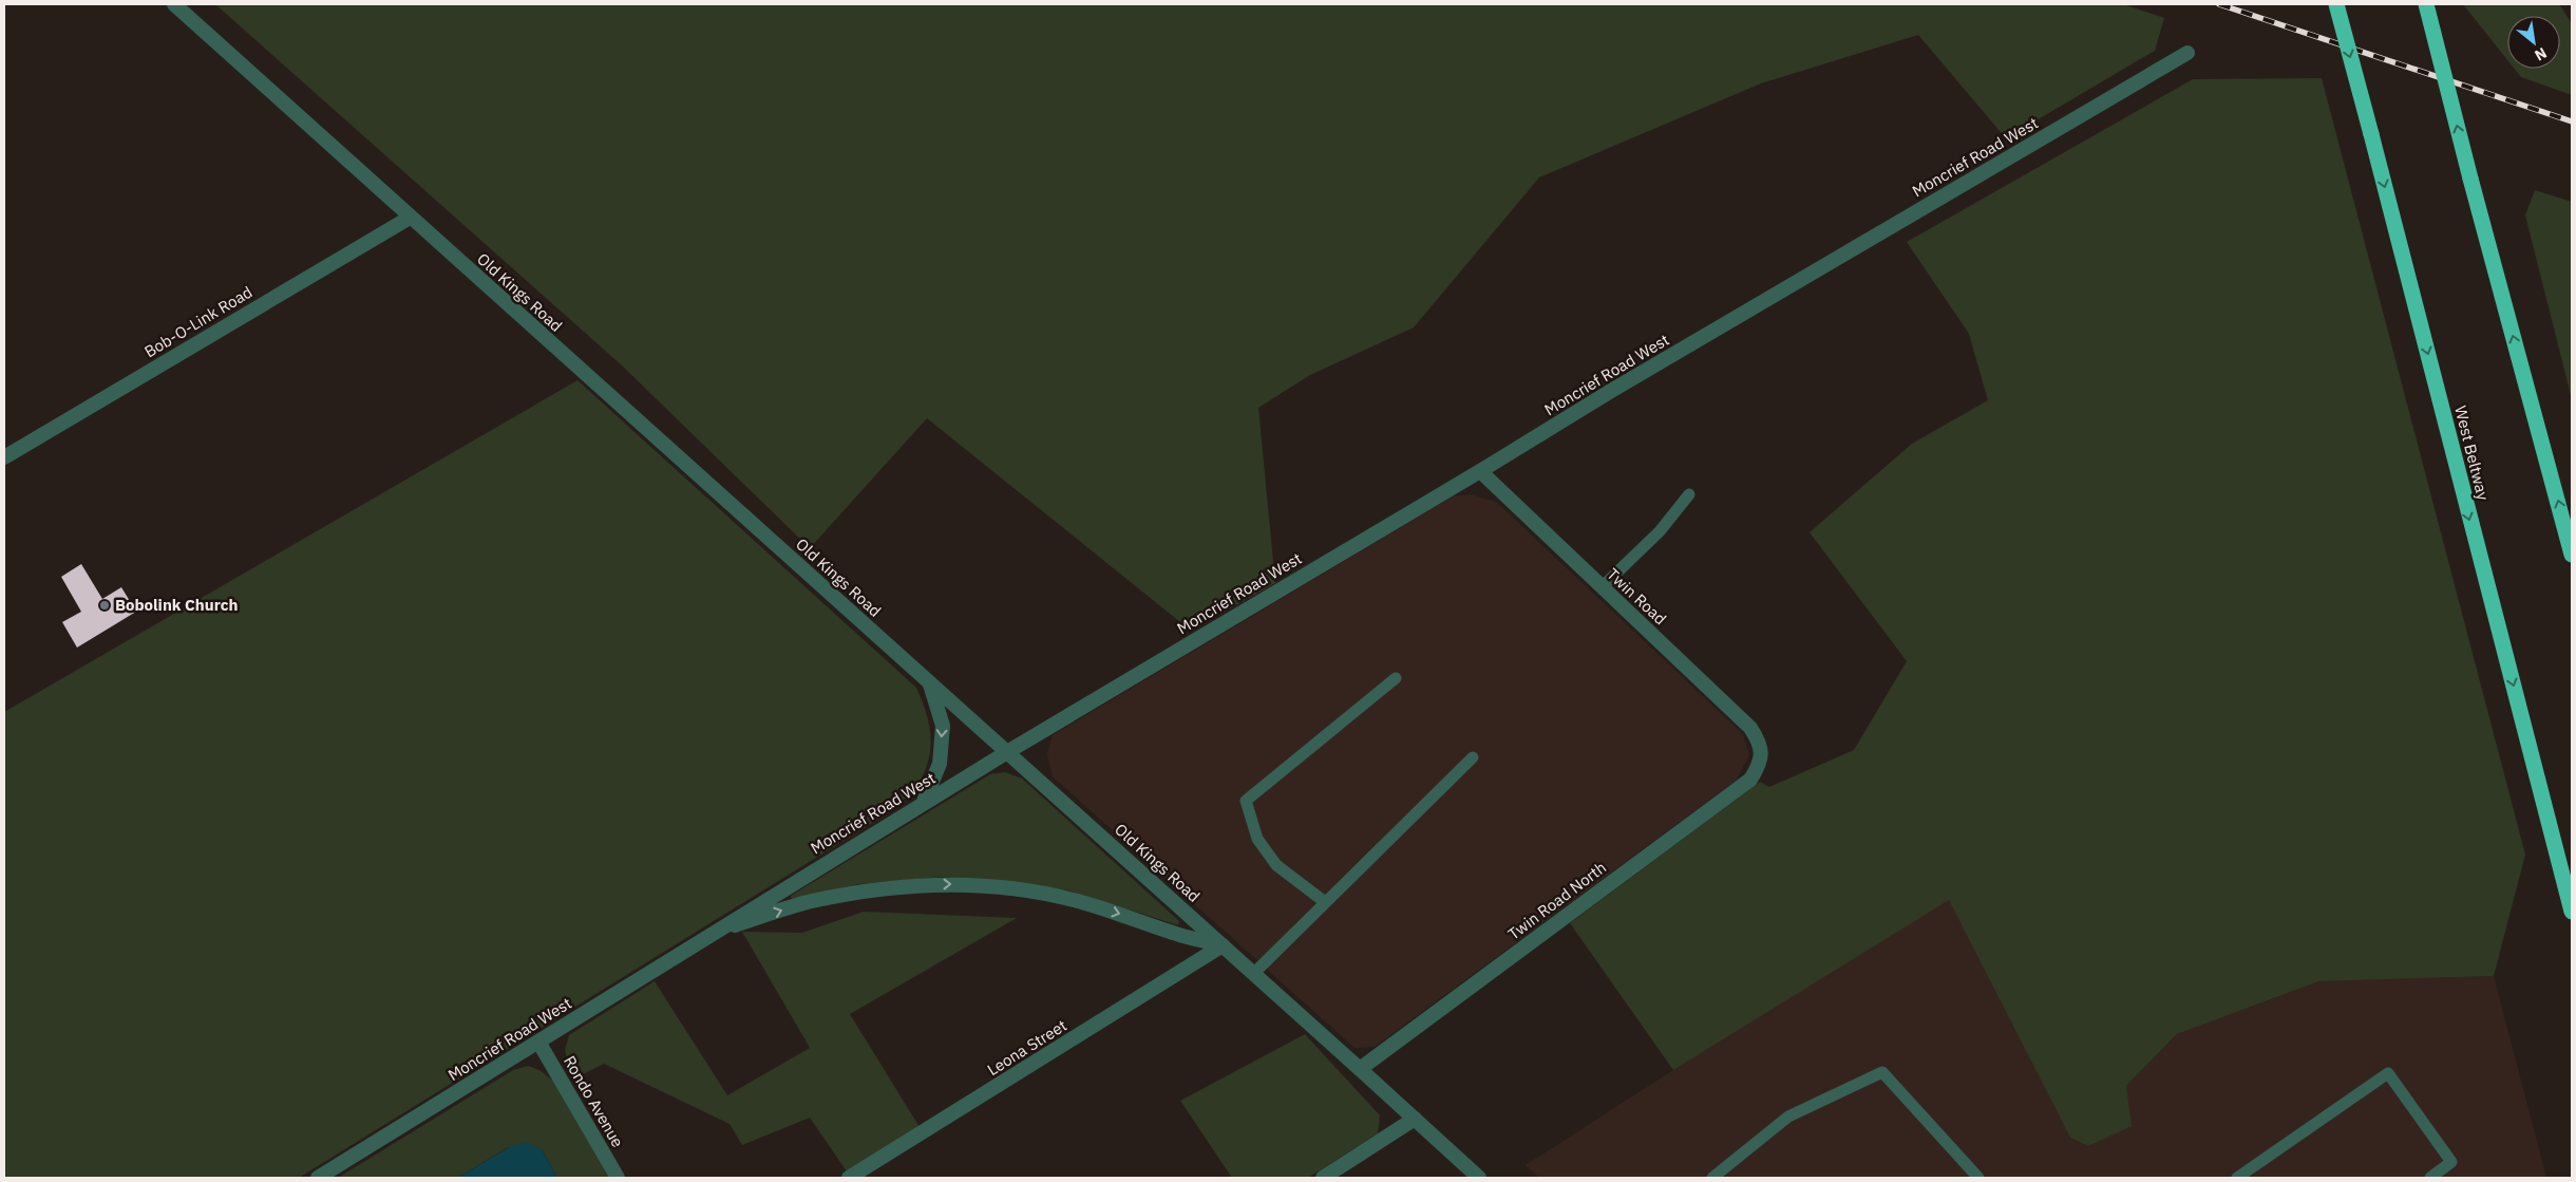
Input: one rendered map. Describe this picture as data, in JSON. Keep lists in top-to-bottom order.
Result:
{
  "streets": {
    "highway": ["West Beltway"],
    "street": [
      "Moncrief Road West",
      "Old Kings Road",
      "Bob-O-Link Road",
      "Twin Road",
      "Twin Road North",
      "Leona Street",
      "Rondo Avenue"
    ]
  },
  "crossings": [
    ["Moncrief Road West", "Old Kings Road"],
    ["Moncrief Road West", "Twin Road"],
    ["Moncrief Road West", "Rondo Avenue"],
    ["Old Kings Road", "Bob-O-Link Road"],
    ["Old Kings Road", "Twin Road North"],
    ["Old Kings Road", "Leona Street"],
    ["Twin Road", "Twin Road North"]
  ],
  "places": ["Bobolink Church"],
  "north": "bottom right"
}
